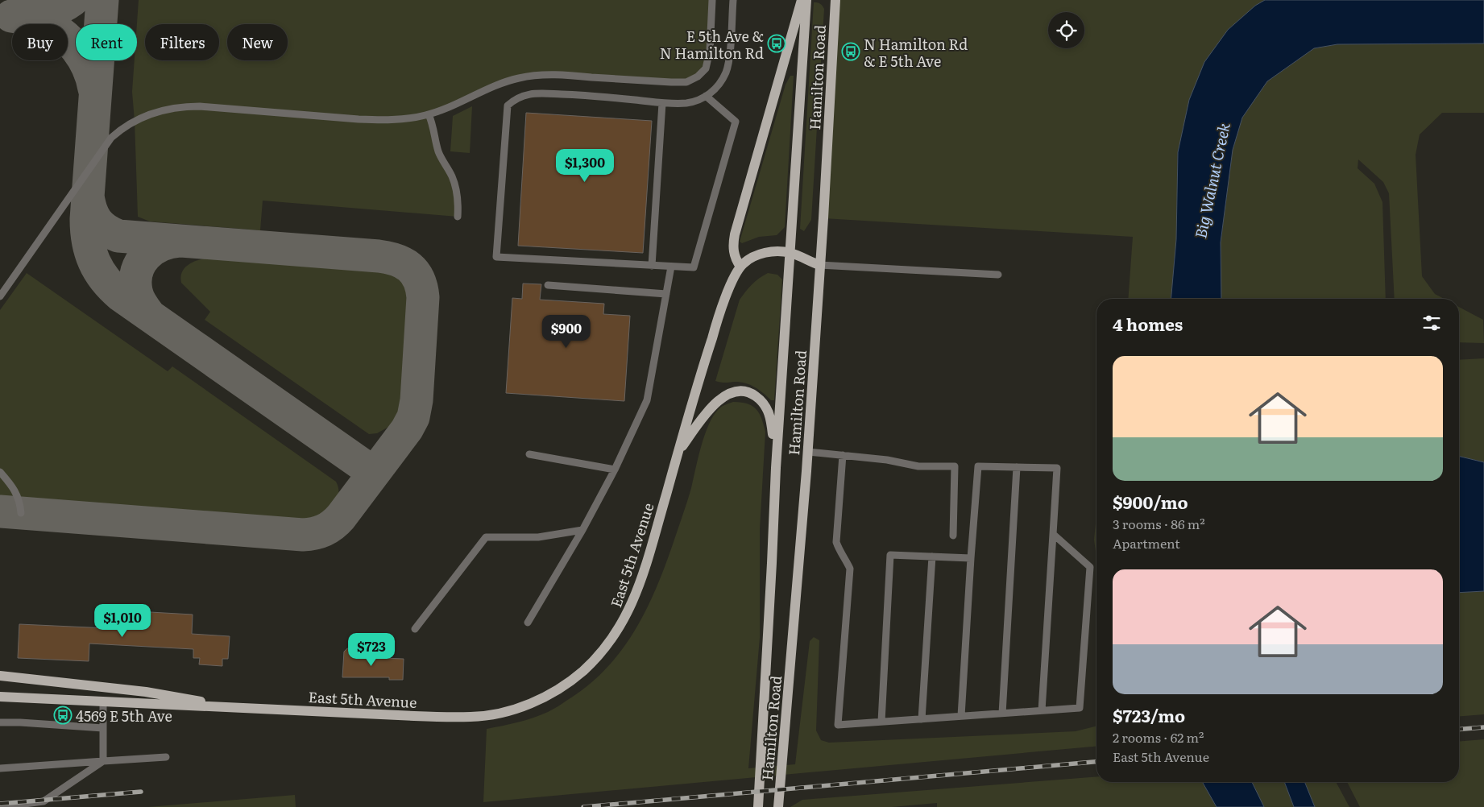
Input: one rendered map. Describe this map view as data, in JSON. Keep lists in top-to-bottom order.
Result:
{
  "streets": {
    "main road": ["Hamilton Road", "East 5th Avenue"]
  },
  "water": ["Big Walnut Creek"],
  "places": {
    "bus stop": ["E 5th Ave & N Hamilton Rd", "N Hamilton Rd & E 5th Ave", "4569 E 5th Ave"]
  },
  "page": {
    "chip": [
      "Buy",
      "Rent",
      "Filters",
      "New"
    ],
    "price": [
      "$1,300",
      "$900",
      "$1,010",
      "$723"
    ],
    "heading": "4 homes",
    "list": [
      {
        "name": "$900/mo",
        "note": "3 rooms · 86 m² · Apartment"
      },
      {
        "name": "$723/mo",
        "note": "2 rooms · 62 m² · East 5th Avenue"
      }
    ]
  }
}
